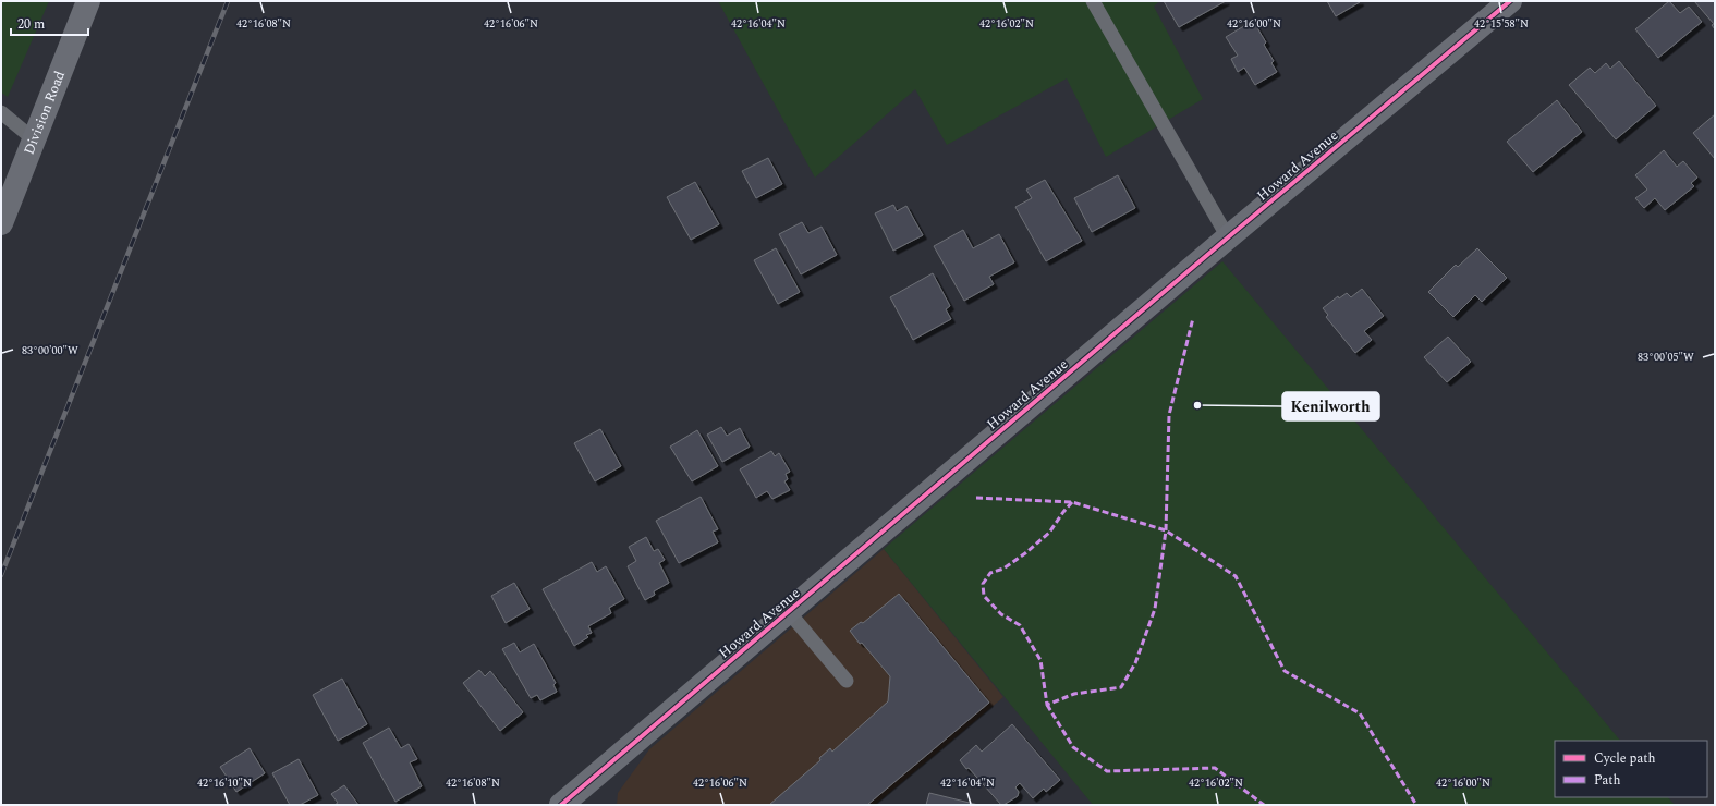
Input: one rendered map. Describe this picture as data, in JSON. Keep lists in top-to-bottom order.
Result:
{
  "streets": {
    "street": ["Division Road", "Howard Avenue"]
  },
  "places": ["Kenilworth"],
  "legend": ["Cycle path", "Path"],
  "scale_bar": "20 m",
  "coordinates": [
    "42°16'02\"N",
    "42°15'58\"N",
    "42°16'08\"N",
    "42°16'06\"N",
    "42°16'04\"N",
    "42°16'00\"N",
    "83°00'00\"W",
    "83°00'05\"W",
    "42°16'10\"N"
  ]
}
